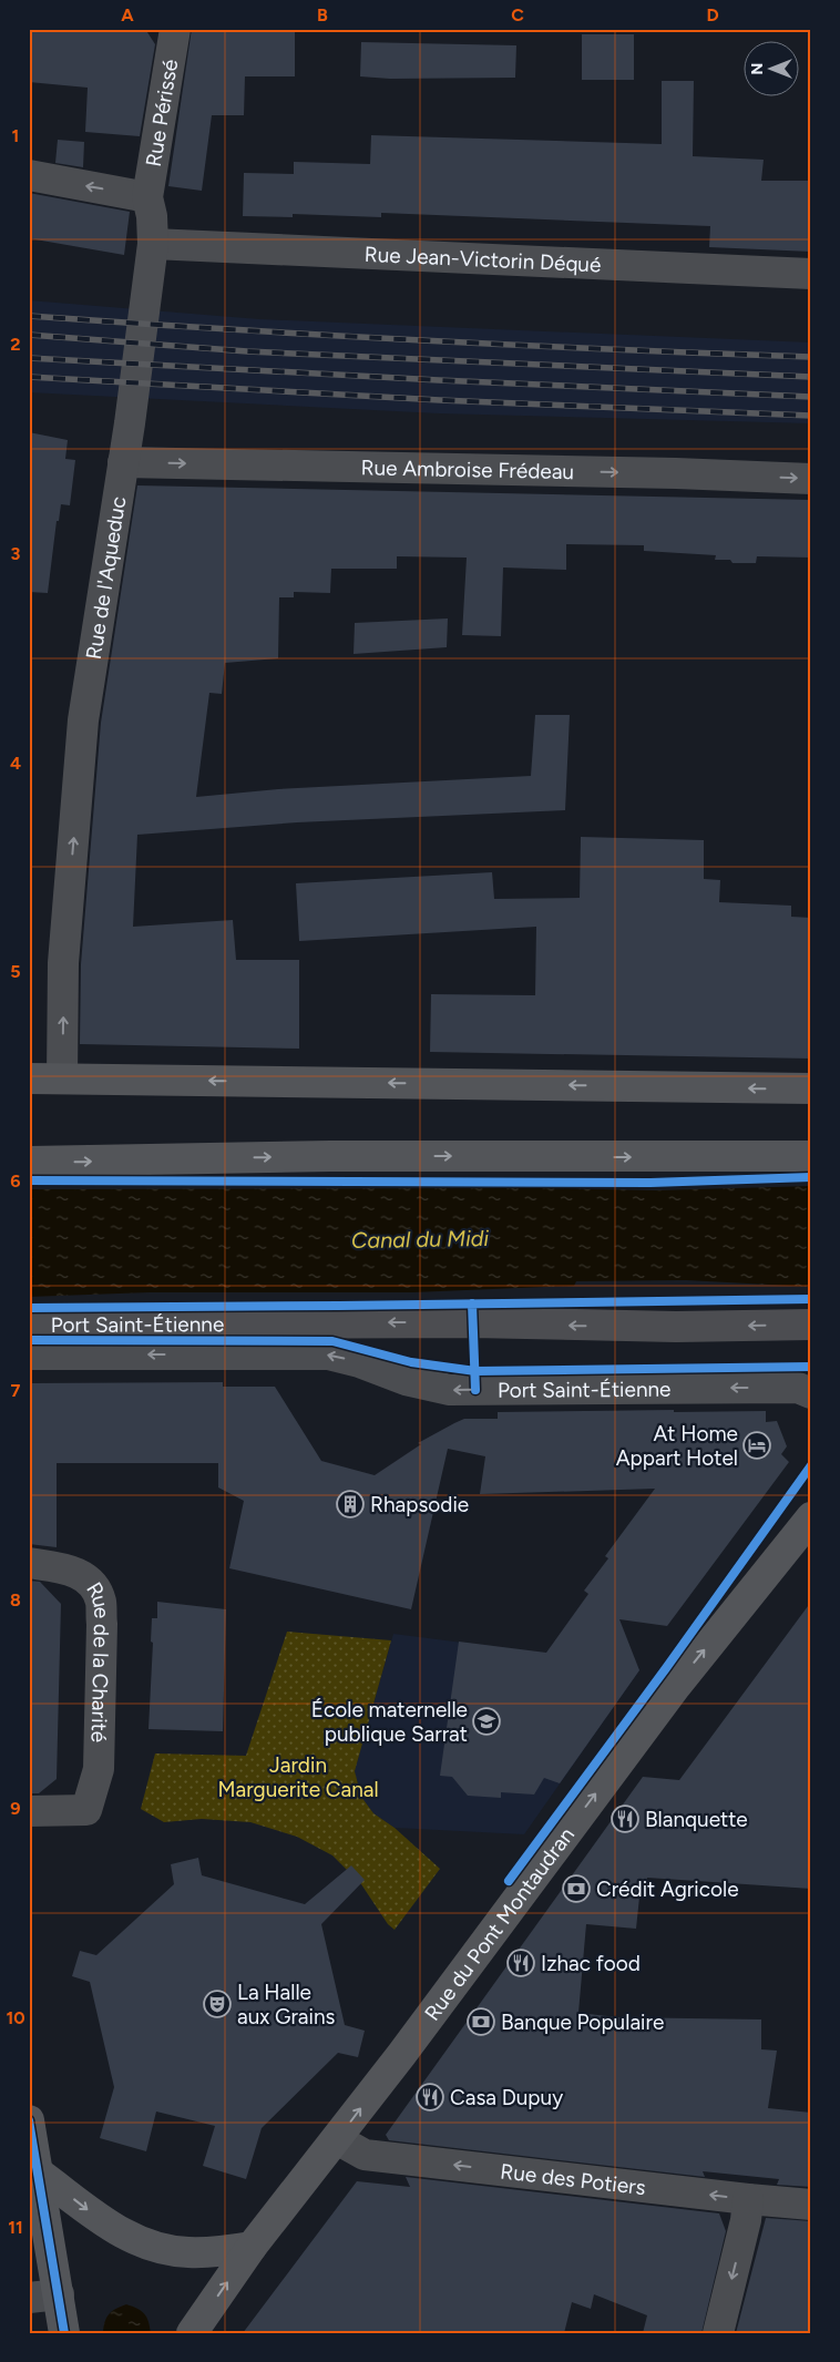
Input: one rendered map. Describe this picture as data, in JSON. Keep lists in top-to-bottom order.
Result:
{
  "streets": {
    "main road": ["Port Saint-Étienne", "Rue du Pont Montaudran"],
    "street": [
      "Rue Périssé",
      "Rue Jean-Victorin Déqué",
      "Rue Ambroise Frédeau",
      "Rue de l'Aqueduc",
      "Rue de la Charité",
      "Rue des Potiers"
    ]
  },
  "crossings": [
    ["Rue Périssé", "Rue de l'Aqueduc"],
    ["Rue Jean-Victorin Déqué", "Rue de l'Aqueduc"],
    ["Rue Ambroise Frédeau", "Rue de l'Aqueduc"],
    ["Rue du Pont Montaudran", "Rue des Potiers"]
  ],
  "one_way": [
    "Rue Ambroise Frédeau",
    "Rue de l'Aqueduc",
    "Rue du Pont Montaudran",
    "Rue des Potiers"
  ],
  "water": ["Canal du Midi"],
  "parks": ["Jardin Marguerite Canal"],
  "places": {
    "hotel": ["At Home Appart Hotel"],
    "building": ["Rhapsodie"],
    "school or university": ["École maternelle publique Sarrat"],
    "restaurant": ["Blanquette", "Izhac food", "Casa Dupuy"],
    "bank": ["Crédit Agricole", "Banque Populaire"],
    "theatre": ["La Halle aux Grains"]
  },
  "north": "left",
  "grid": {
    "columns": [
      "A",
      "B",
      "C",
      "D"
    ],
    "rows": [
      "1",
      "2",
      "3",
      "4",
      "5",
      "6",
      "7",
      "8",
      "9",
      "10",
      "11"
    ]
  }
}
